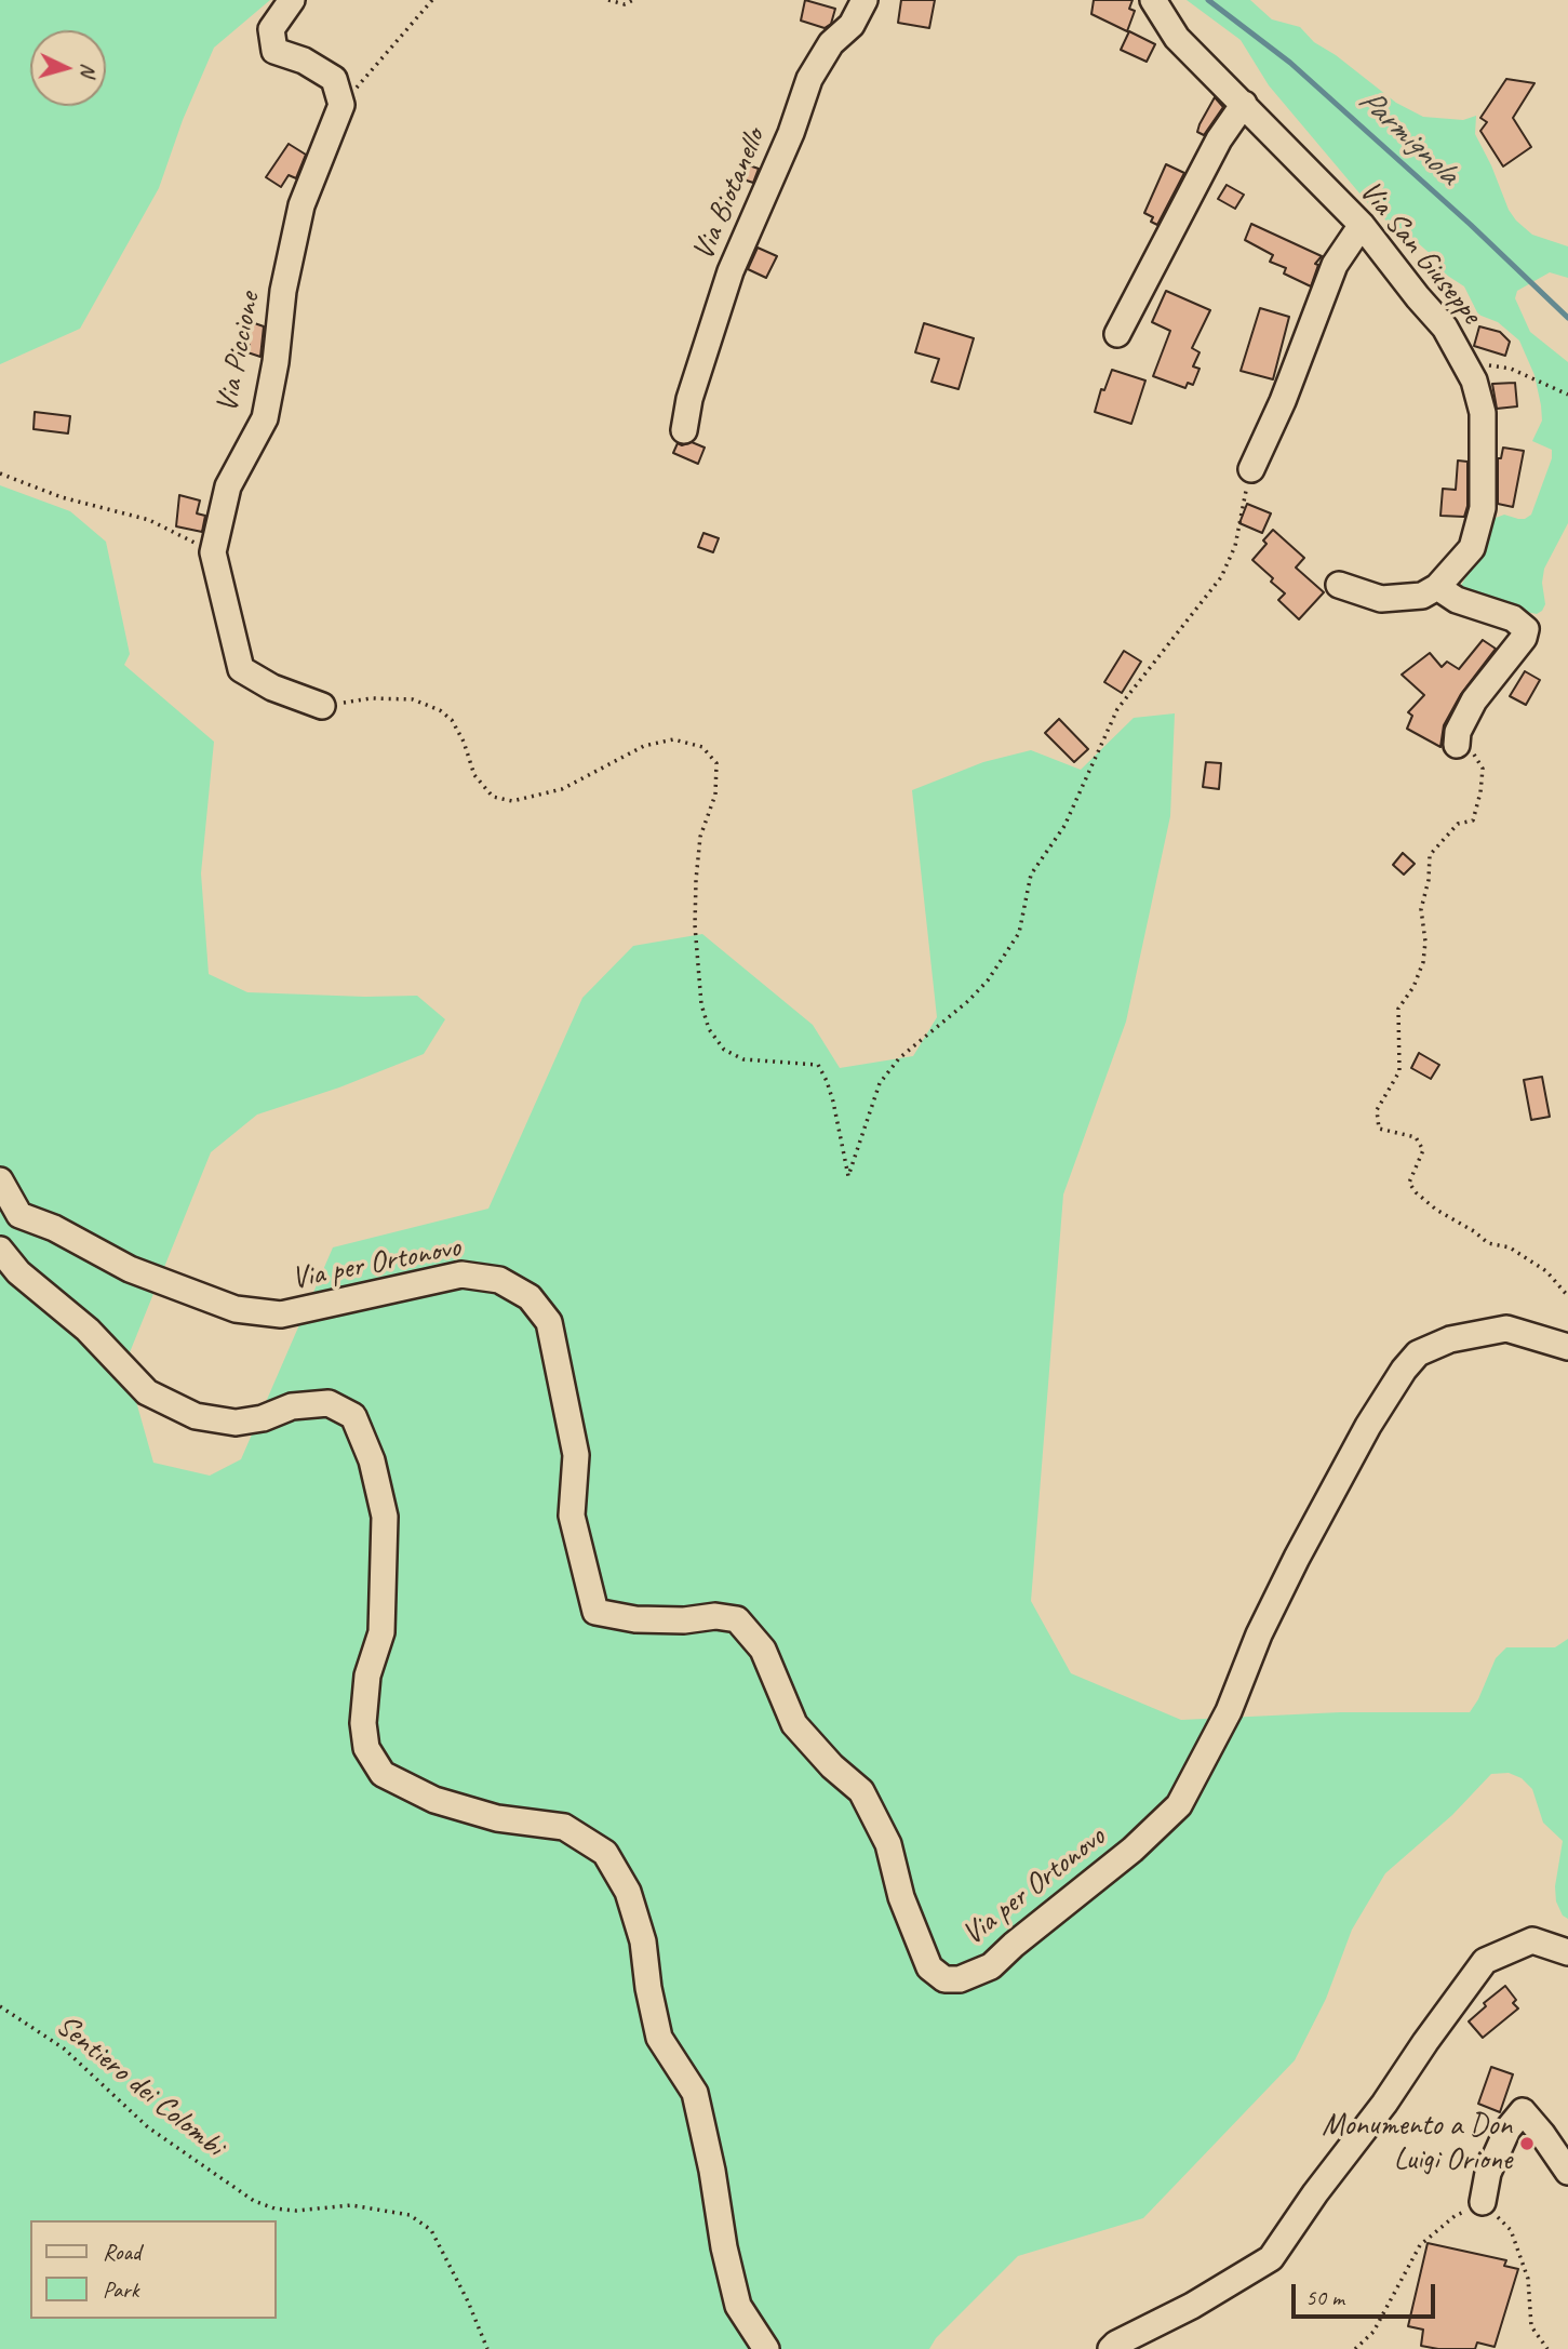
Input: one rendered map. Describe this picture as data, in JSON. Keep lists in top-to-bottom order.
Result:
{
  "streets": {
    "street": [
      "Via Biotanello",
      "Via San Giuseppe",
      "Via Piccione",
      "Via per Ortonovo"
    ],
    "path": ["Sentiero dei Colombi"]
  },
  "water": ["Parmignola"],
  "places": ["Monumento a Don Luigi Orione"],
  "legend": ["Road", "Park"],
  "scale_bar": "50 m",
  "north": "right"
}
